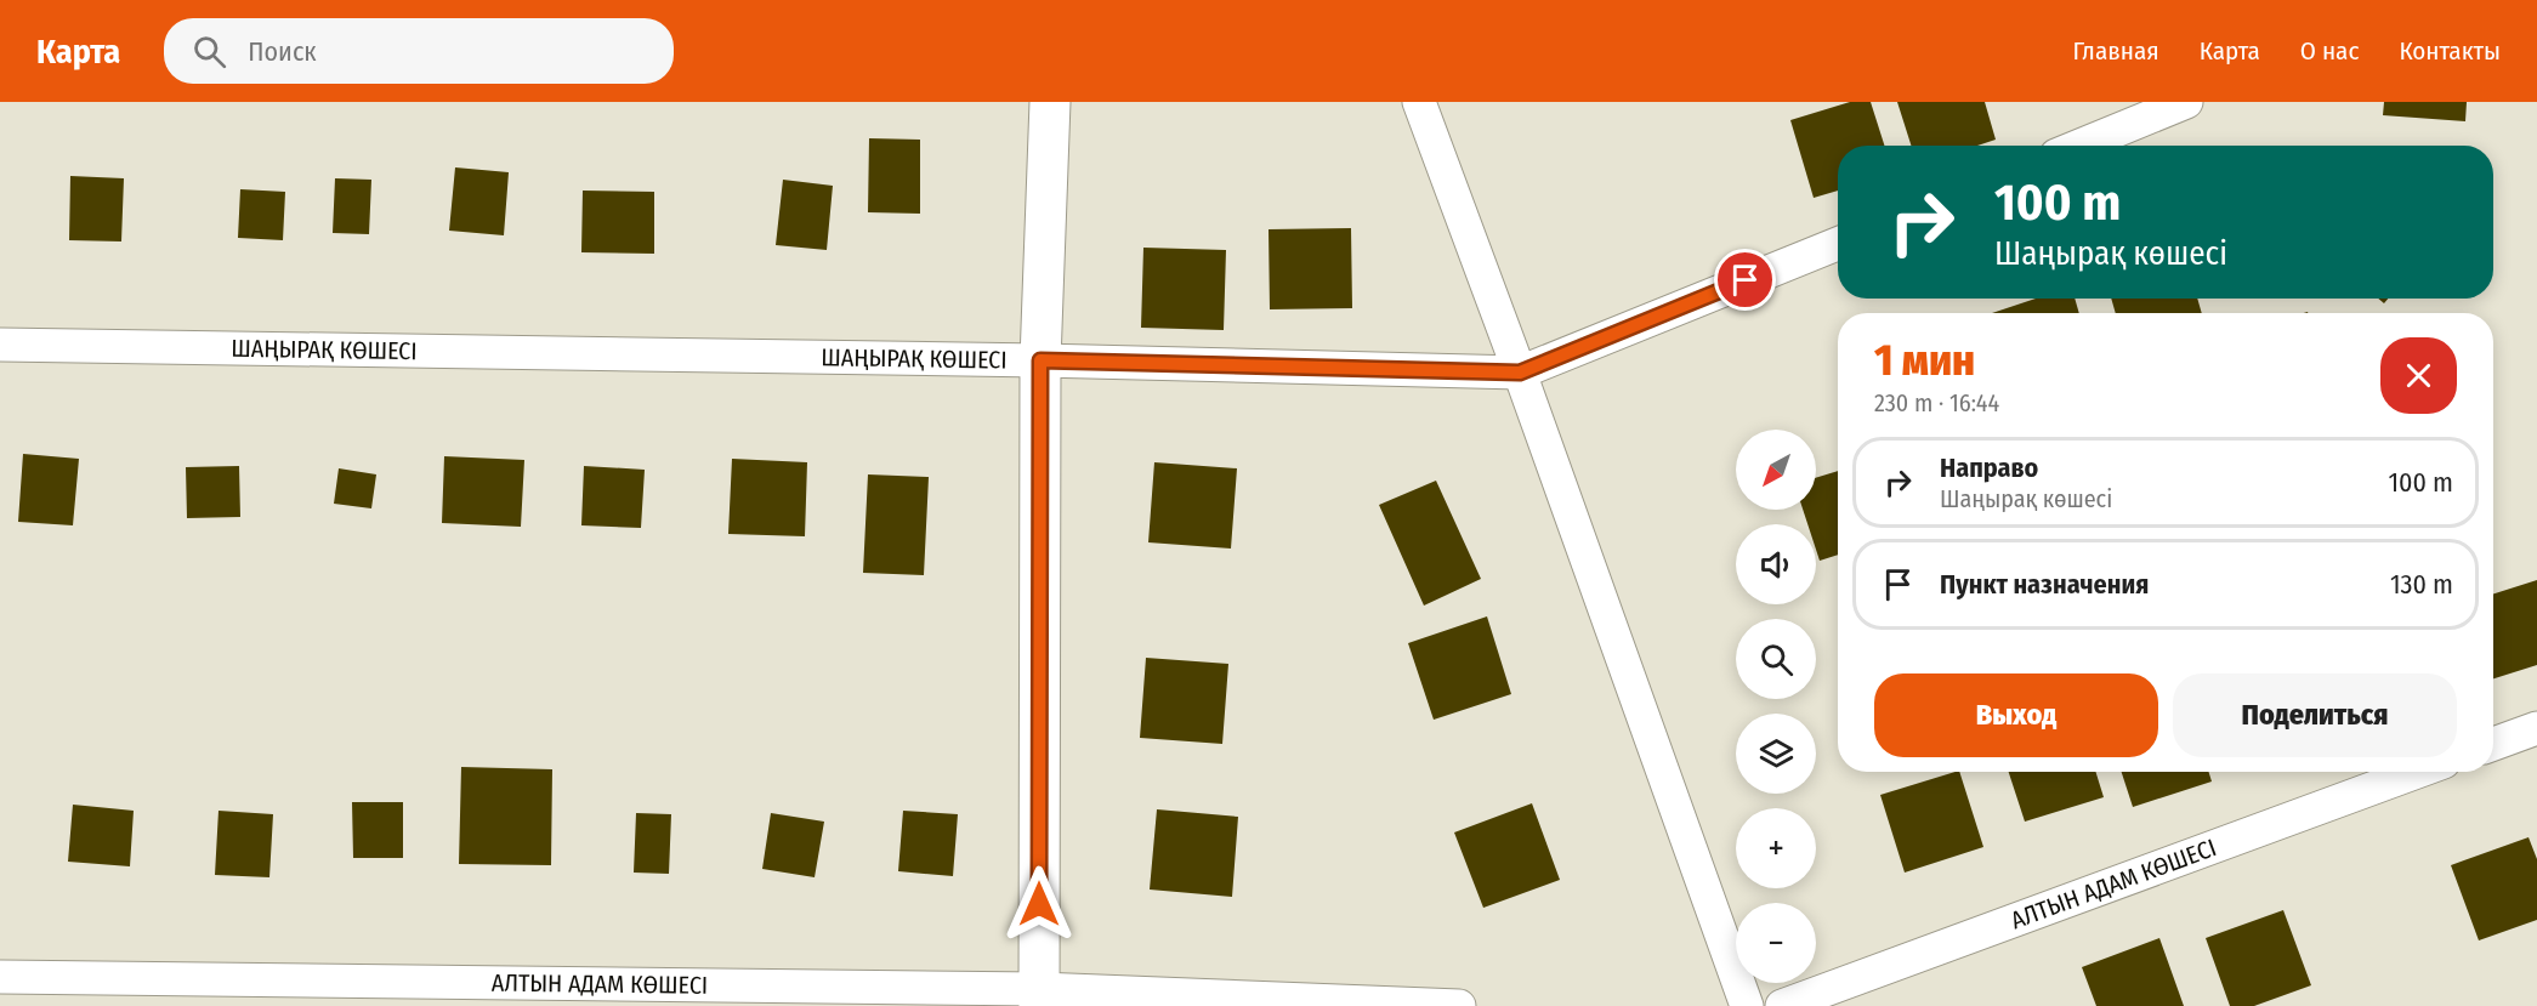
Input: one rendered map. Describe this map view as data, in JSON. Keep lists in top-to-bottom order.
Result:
{
  "streets": {
    "street": ["ШАҢЫРАҚ КӨШЕСІ", "АЛТЫН АДАМ КӨШЕСІ"]
  },
  "north": "bottom left",
  "page": {
    "header": "Карта",
    "search": "Поиск",
    "nav": [
      "Главная",
      "Карта",
      "О нас",
      "Контакты"
    ],
    "turn": ["100 m", "Шаңырақ көшесі"],
    "heading": ["1 мин", "230 m · 16:44"],
    "map_buttons": ["+", "−"],
    "list": [
      {
        "name": "Направо",
        "note": "Шаңырақ көшесі",
        "value": "100 m"
      },
      {
        "name": "Пункт назначения",
        "value": "130 m"
      }
    ],
    "buttons": ["Выход", "Поделиться"]
  }
}
